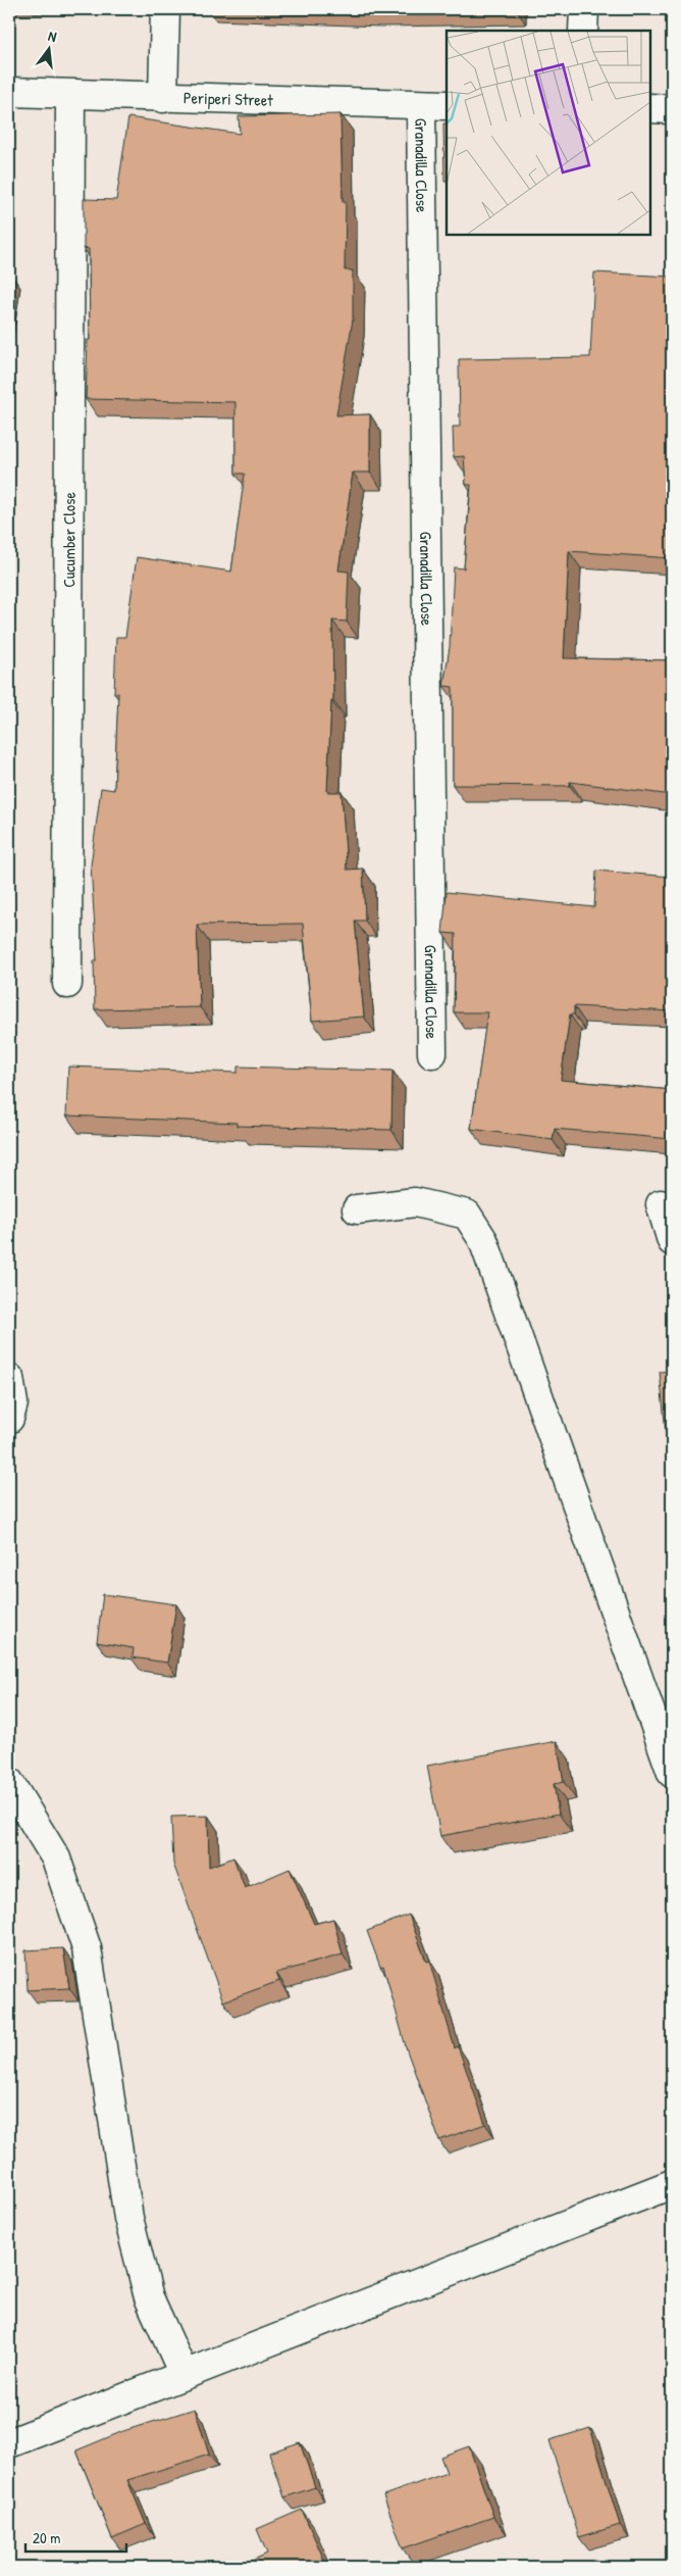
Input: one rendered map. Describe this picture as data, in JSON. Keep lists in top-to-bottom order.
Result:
{
  "streets": {
    "street": ["Periperi Street", "Granadilla Close", "Cucumber Close"]
  },
  "crossings": [
    ["Periperi Street", "Granadilla Close"],
    ["Periperi Street", "Cucumber Close"]
  ],
  "scale_bar": "20 m",
  "north": "top"
}
